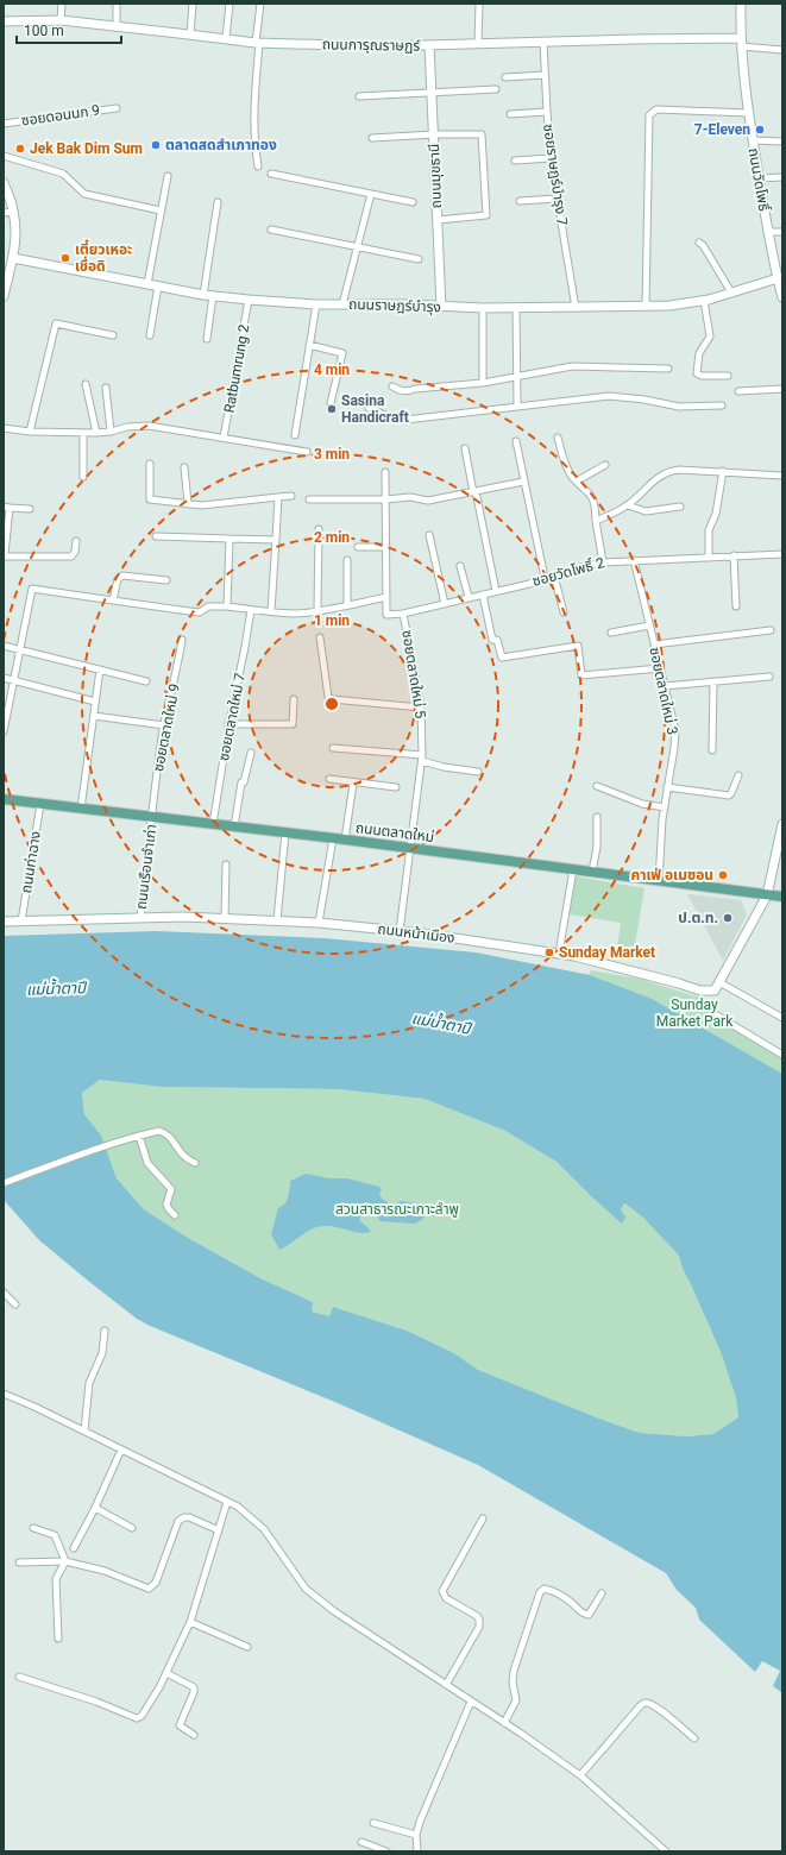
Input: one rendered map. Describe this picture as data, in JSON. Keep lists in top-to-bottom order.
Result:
{
  "streets": {
    "main road": ["ถนนตลาดใหม่"],
    "street": [
      "ถนนการุณราษฏร์",
      "ซอยดอนนก 9",
      "ซอยราษฎร์บำรุง 7",
      "ถนนมุขธานี",
      "ถนนวัดโพธิ์",
      "ถนนราษฎร์บำรุง",
      "Ratbumrung 2",
      "ซอยวัดโพธิ์ 2",
      "ซอยตลาดใหม่ 5",
      "ซอยตลาดใหม่ 3",
      "ซอยตลาดใหม่ 7",
      "ซอยตลาดใหม่ 9",
      "ถนนท่าฉาง",
      "ถนนเรือนจำเก่า",
      "ถนนหน้าเมือง"
    ]
  },
  "crossings": [
    ["ถนนการุณราษฏร์", "ซอยราษฎร์บำรุง 7"],
    ["ถนนการุณราษฏร์", "ถนนมุขธานี"],
    ["ถนนการุณราษฏร์", "ถนนวัดโพธิ์"],
    ["ซอยราษฎร์บำรุง 7", "ถนนราษฎร์บำรุง"],
    ["ถนนมุขธานี", "ถนนราษฎร์บำรุง"],
    ["ถนนวัดโพธิ์", "ถนนราษฎร์บำรุง"],
    ["ถนนราษฎร์บำรุง", "Ratbumrung 2"],
    ["ซอยวัดโพธิ์ 2", "ซอยตลาดใหม่ 5"],
    ["ซอยวัดโพธิ์ 2", "ซอยตลาดใหม่ 3"],
    ["ซอยตลาดใหม่ 5", "ถนนตลาดใหม่"],
    ["ซอยตลาดใหม่ 5", "ถนนหน้าเมือง"],
    ["ซอยตลาดใหม่ 3", "ถนนตลาดใหม่"],
    ["ซอยตลาดใหม่ 7", "ถนนตลาดใหม่"],
    ["ซอยตลาดใหม่ 9", "ถนนตลาดใหม่"],
    ["ซอยตลาดใหม่ 9", "ถนนเรือนจำเก่า"],
    ["ถนนตลาดใหม่", "ถนนท่าฉาง"],
    ["ถนนตลาดใหม่", "ถนนเรือนจำเก่า"],
    ["ถนนท่าฉาง", "ถนนหน้าเมือง"],
    ["ถนนเรือนจำเก่า", "ถนนหน้าเมือง"]
  ],
  "water": ["แม่น้ำตาปี"],
  "parks": ["Sunday Market Park", "สวนสาธารณะเกาะลำพู"],
  "places": [
    "7-Eleven",
    "ตลาดสดสำเภาทอง",
    "Jek Bak Dim Sum",
    "เตี๋ยวเหอะ เชื่อดิ",
    "Sasina Handicraft",
    "คาเฟ่ อเมซอน",
    "ป.ต.ท.",
    "Sunday Market"
  ],
  "scale_bar": "100 m",
  "rings": [
    "4 min",
    "3 min",
    "2 min",
    "1 min"
  ]
}
